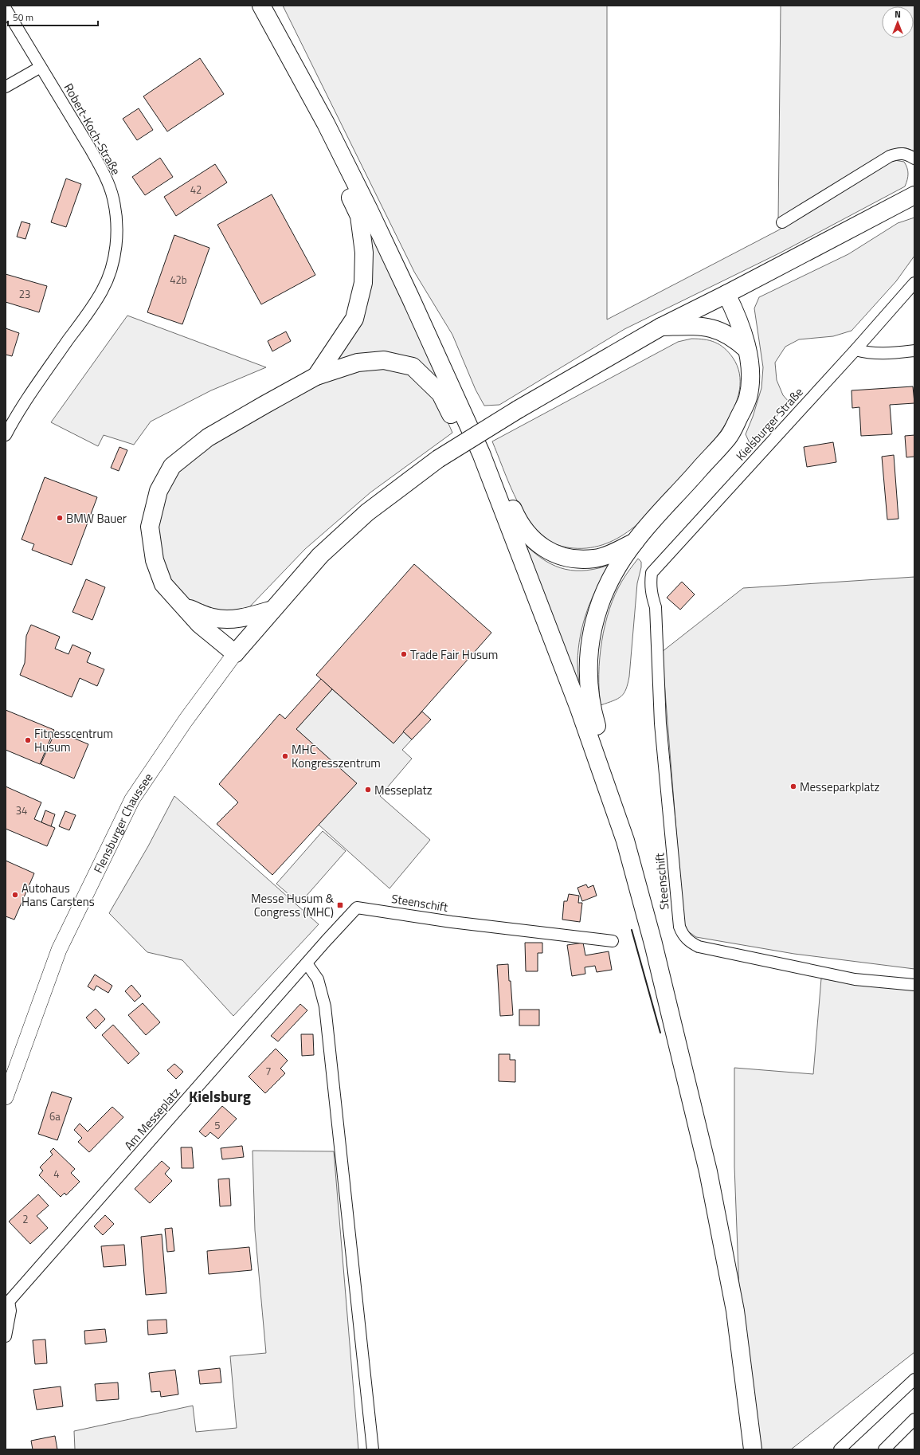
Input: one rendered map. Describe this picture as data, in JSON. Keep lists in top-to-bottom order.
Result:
{
  "streets": {
    "main road": ["Flensburger Chaussee"],
    "street": [
      "Robert-Koch-Straße",
      "Kielsburger Straße",
      "Steenschift",
      "Am Messeplatz"
    ]
  },
  "crossings": [
    ["Kielsburger Straße", "Steenschift"],
    ["Steenschift", "Am Messeplatz"]
  ],
  "districts": ["Kielsburg"],
  "places": {
    "other": [
      "BMW Bauer",
      "Trade Fair Husum",
      "Fitnesscentrum Husum",
      "MHC Kongresszentrum",
      "Messeparkplatz",
      "Messeplatz",
      "Autohaus Hans Carstens"
    ],
    "transit": ["Messe Husum & Congress (MHC)"]
  },
  "house_numbers": [
    "42",
    "42b",
    "23",
    "34",
    "7",
    "6a",
    "5",
    "4",
    "2"
  ],
  "scale_bar": "50 m",
  "north": "top"
}
